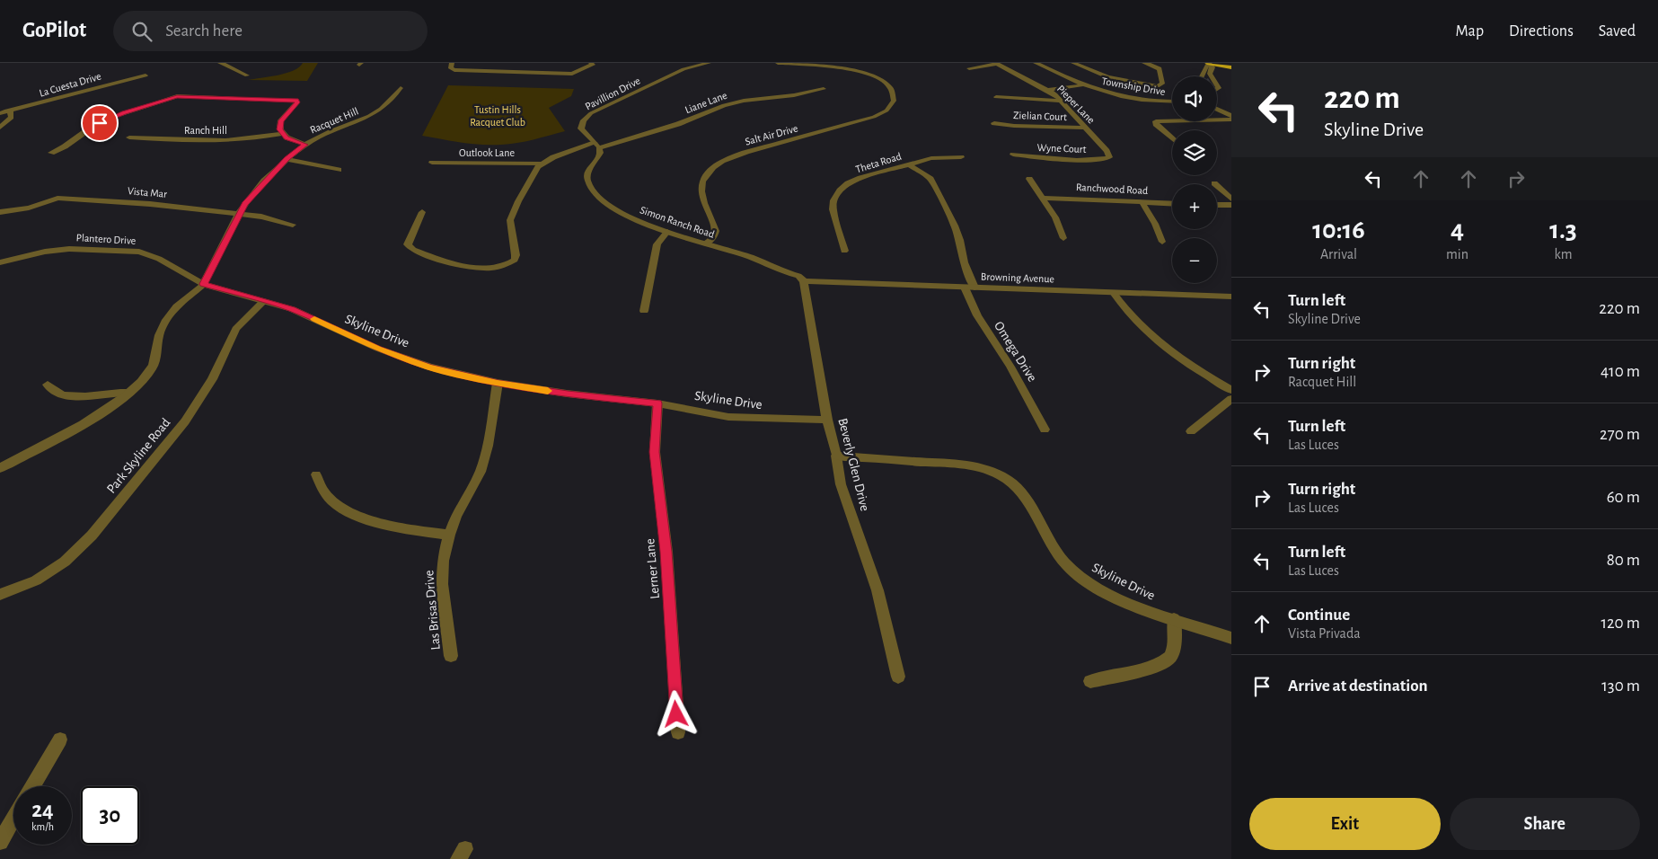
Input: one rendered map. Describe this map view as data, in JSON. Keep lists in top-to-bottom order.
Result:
{
  "streets": {
    "street": [
      "La Cuesta Drive",
      "Township Drive",
      "Pavillion Drive",
      "Liane Lane",
      "Pieper Lane",
      "Zielian Court",
      "Racquet Hill",
      "Ranch Hill",
      "Salt Air Drive",
      "Wyne Court",
      "Outlook Lane",
      "Theta Road",
      "Ranchwood Road",
      "Vista Mar",
      "Simon Ranch Road",
      "Plantero Drive",
      "Browning Avenue",
      "Skyline Drive",
      "Omega Drive",
      "Park Skyline Road",
      "Beverly Glen Drive",
      "Lerner Lane",
      "Las Brisas Drive"
    ]
  },
  "crossings": [
    ["Pavillion Drive", "Liane Lane"],
    ["Pavillion Drive", "Simon Ranch Road"],
    ["Liane Lane", "Outlook Lane"],
    ["Liane Lane", "Simon Ranch Road"],
    ["Pieper Lane", "Zielian Court"],
    ["Pieper Lane", "Wyne Court"],
    ["Racquet Hill", "Vista Mar"],
    ["Racquet Hill", "Plantero Drive"],
    ["Racquet Hill", "Skyline Drive"],
    ["Salt Air Drive", "Simon Ranch Road"],
    ["Theta Road", "Omega Drive"],
    ["Simon Ranch Road", "Browning Avenue"],
    ["Simon Ranch Road", "Beverly Glen Drive"],
    ["Plantero Drive", "Skyline Drive"],
    ["Browning Avenue", "Omega Drive"],
    ["Browning Avenue", "Beverly Glen Drive"],
    ["Skyline Drive", "Park Skyline Road"],
    ["Skyline Drive", "Beverly Glen Drive"],
    ["Skyline Drive", "Lerner Lane"],
    ["Skyline Drive", "Las Brisas Drive"]
  ],
  "parks": ["Tustin Hills Racquet Club"],
  "page": {
    "header": "GoPilot",
    "search": "Search here",
    "nav": ["Map", "Directions", "Saved"],
    "turn": ["220 m", "Skyline Drive"],
    "map_buttons": ["+", "−"],
    "eta": [
      "10:16",
      "Arrival",
      "4",
      "min",
      "1.3",
      "km"
    ],
    "list": [
      {
        "name": "Turn left",
        "note": "Skyline Drive",
        "value": "220 m"
      },
      {
        "name": "Turn right",
        "note": "Racquet Hill",
        "value": "410 m"
      },
      {
        "name": "Turn left",
        "note": "Las Luces",
        "value": "270 m"
      },
      {
        "name": "Turn right",
        "note": "Las Luces",
        "value": "60 m"
      },
      {
        "name": "Turn left",
        "note": "Las Luces",
        "value": "80 m"
      },
      {
        "name": "Continue",
        "note": "Vista Privada",
        "value": "120 m"
      },
      {
        "name": "Arrive at destination",
        "value": "130 m"
      }
    ],
    "speed": "24 km/h",
    "limit": "30",
    "buttons": ["Exit", "Share"]
  }
}
